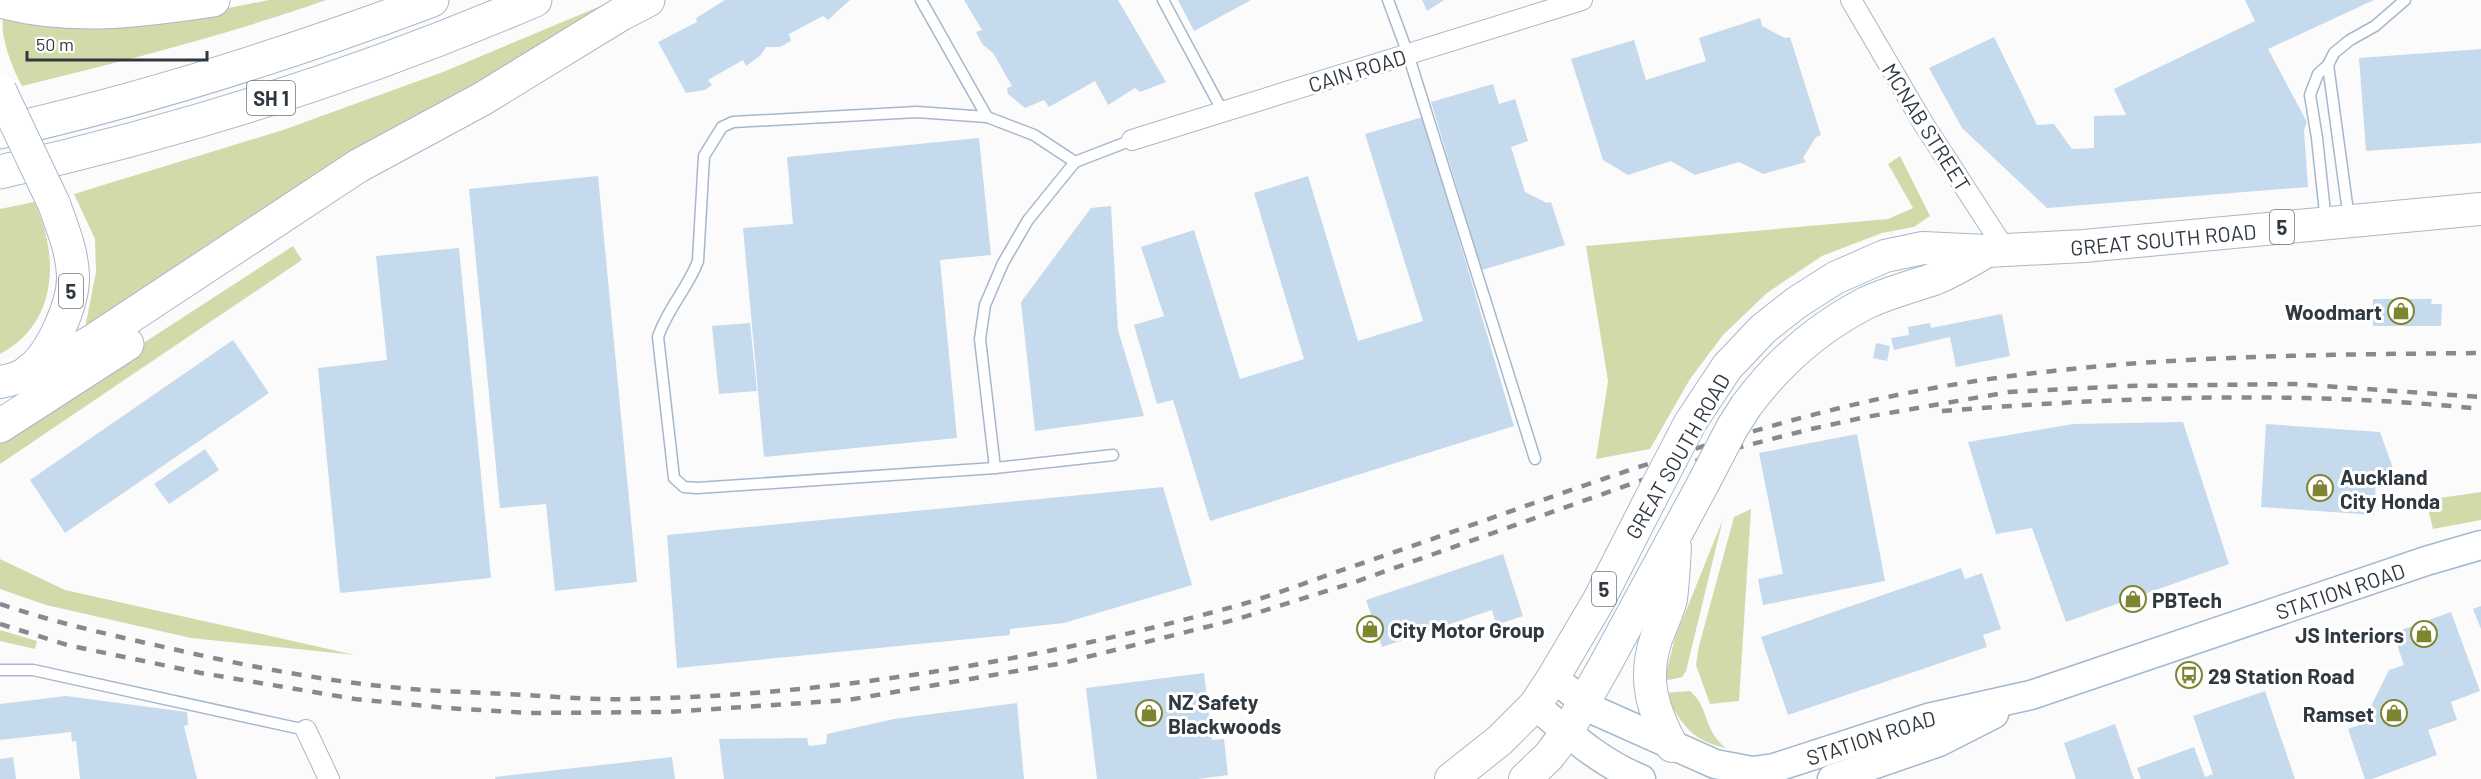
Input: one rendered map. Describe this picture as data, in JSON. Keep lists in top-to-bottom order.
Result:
{
  "streets": {
    "highway": ["SH 1"],
    "main road": ["5", "GREAT SOUTH ROAD", "STATION ROAD"],
    "street": ["CAIN ROAD", "MCNAB STREET"]
  },
  "crossings": [
    ["MCNAB STREET", "GREAT SOUTH ROAD"],
    ["GREAT SOUTH ROAD", "STATION ROAD"]
  ],
  "places": {
    "shop": [
      "Woodmart",
      "Auckland City Honda",
      "PBTech",
      "City Motor Group",
      "JS Interiors",
      "NZ Safety Blackwoods",
      "Ramset"
    ],
    "bus stop": ["29 Station Road"]
  },
  "scale_bar": "50 m"
}
